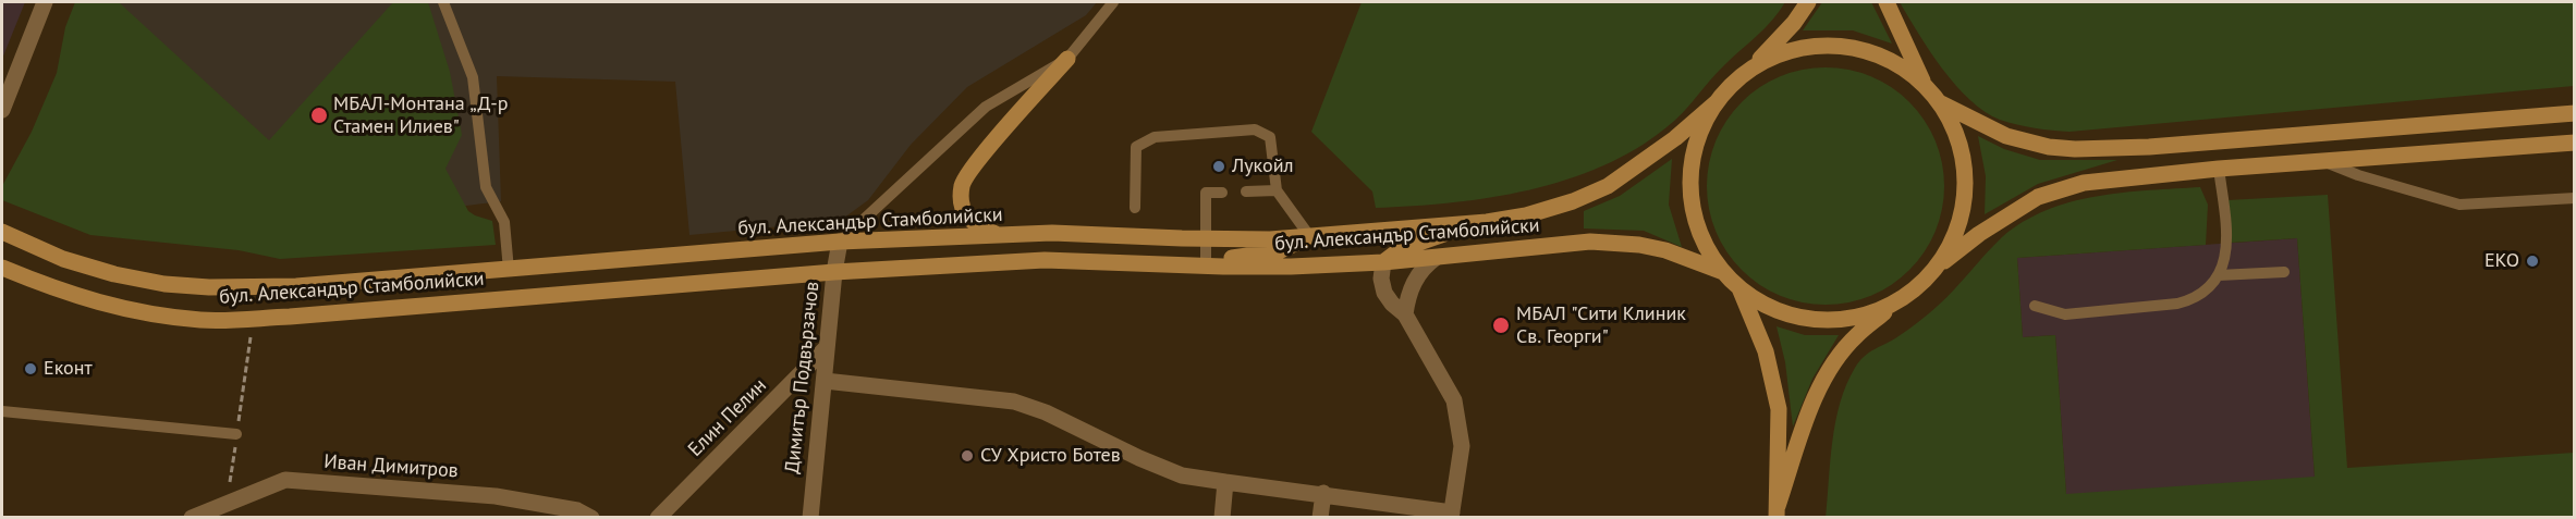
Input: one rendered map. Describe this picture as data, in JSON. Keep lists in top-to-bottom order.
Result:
{
  "streets": {
    "main road": ["бул. Александър Стамболийски"],
    "street": ["Димитър Подвързачов", "Елин Пелин", "Иван Димитров"]
  },
  "crossings": [
    ["бул. Александър Стамболийски", "Димитър Подвързачов"],
    ["Димитър Подвързачов", "Елин Пелин"]
  ],
  "places": [
    "МБАЛ-Монтана „Д-р Стамен Илиев\"",
    "Лукойл",
    "EKO",
    "МБАЛ \"Сити Клиник Св. Георги\"",
    "Еконт",
    "СУ Христо Ботев"
  ]
}
